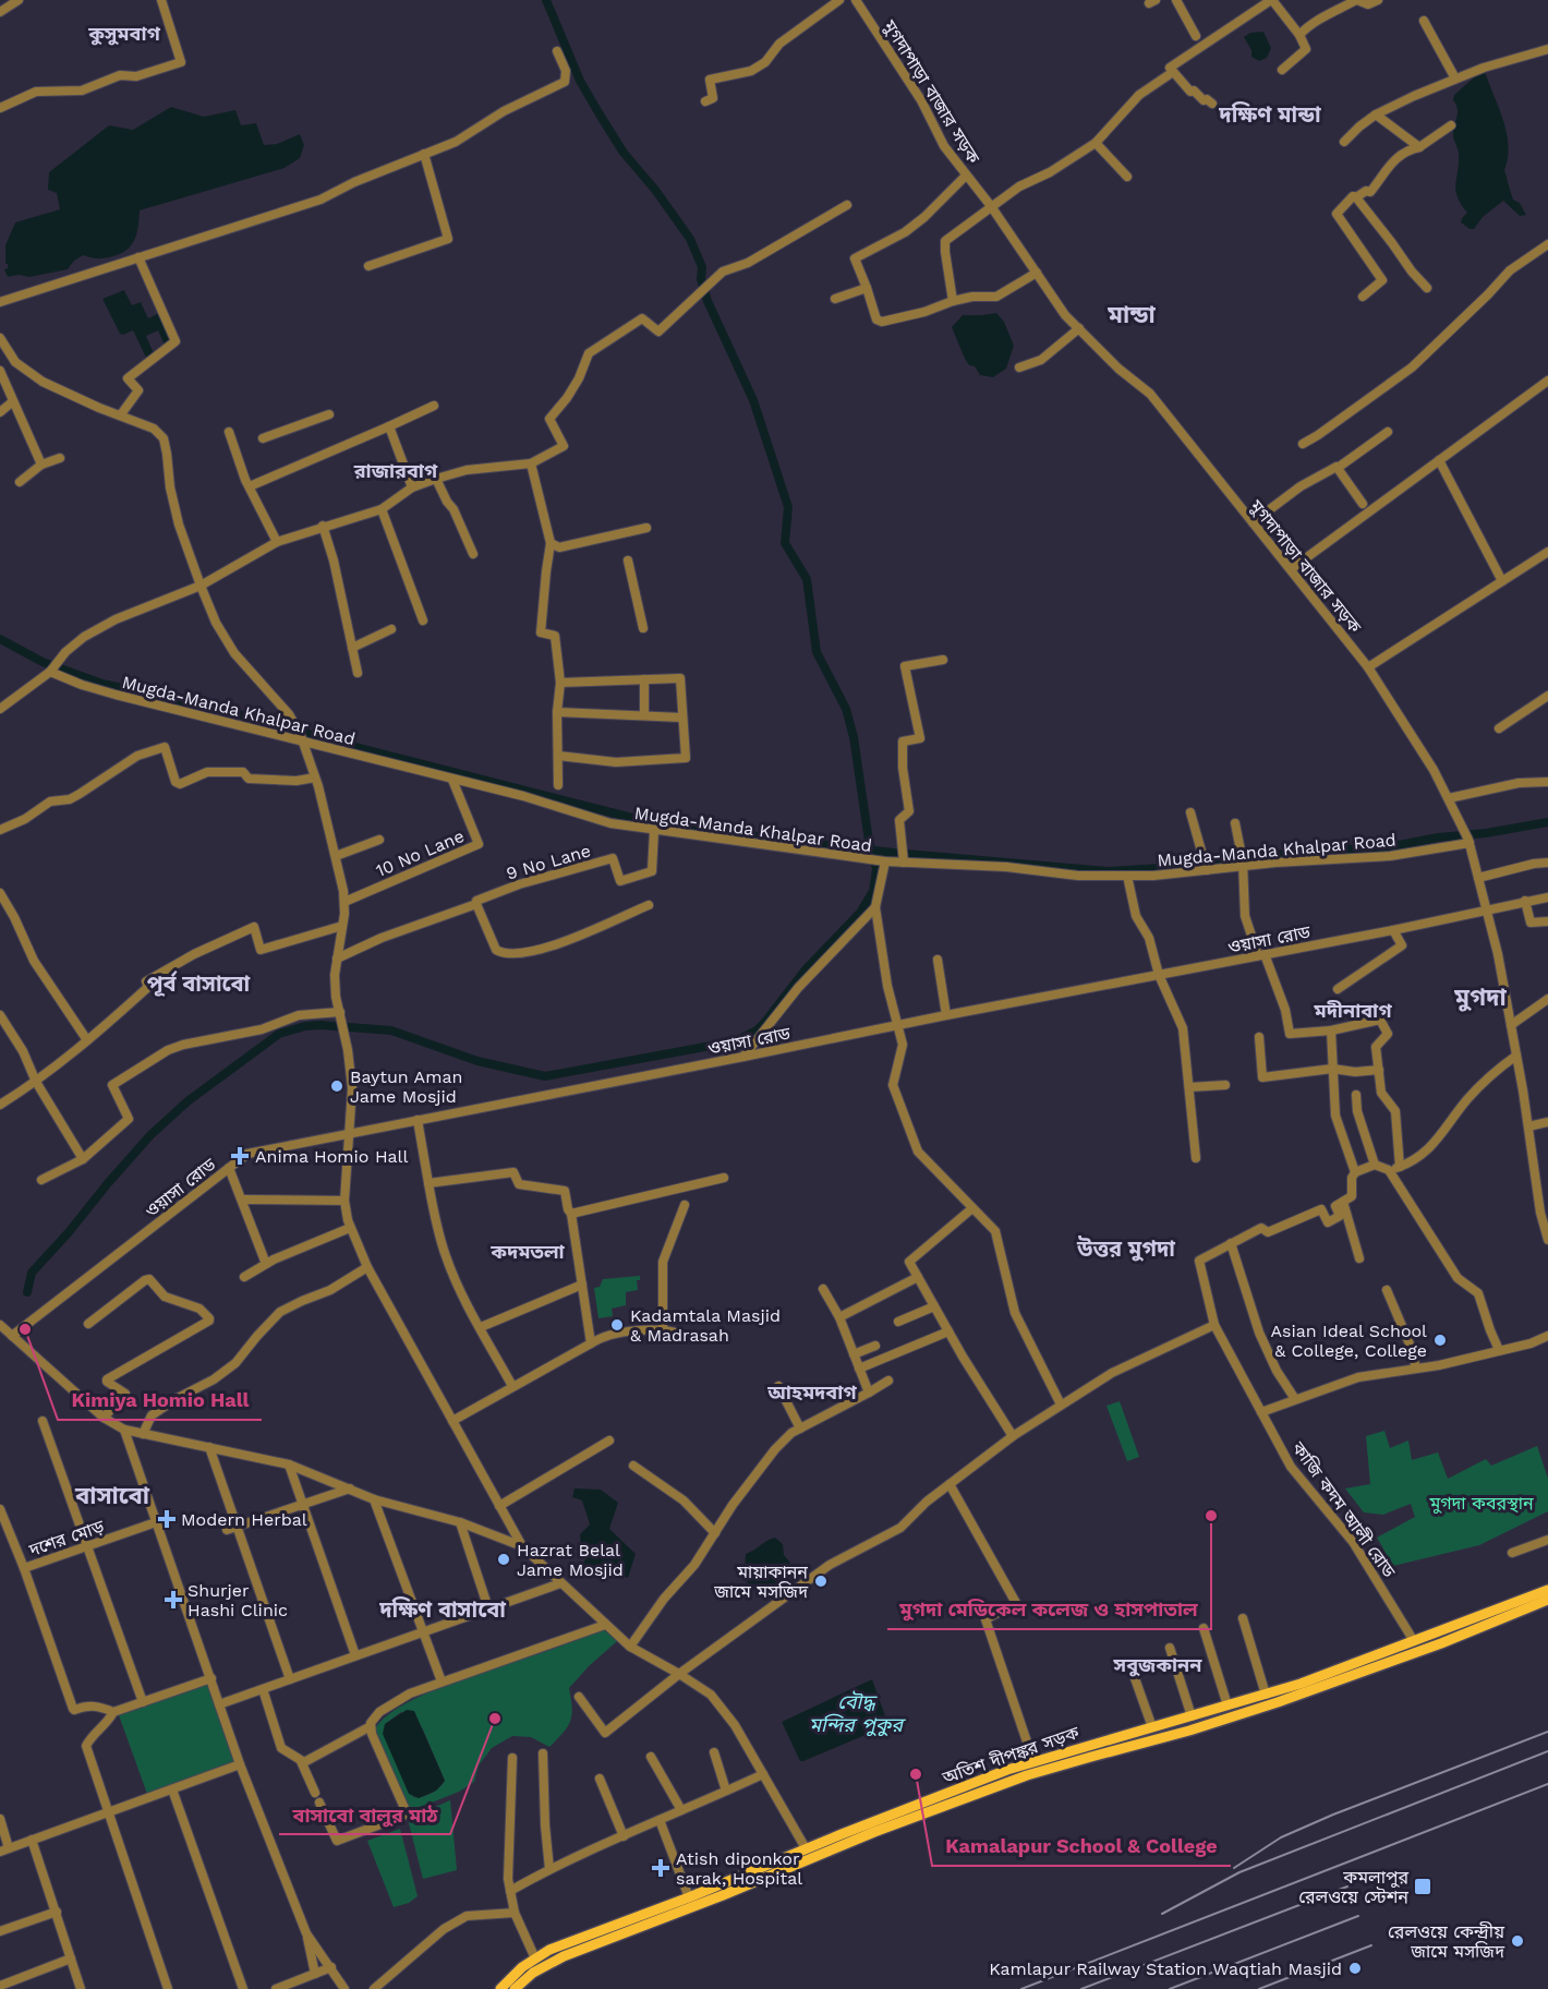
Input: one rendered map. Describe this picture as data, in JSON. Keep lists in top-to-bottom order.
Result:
{
  "streets": {
    "main road": ["অতিশ দীপঙ্কর সড়ক"],
    "street": [
      "মুগদাপাড়া বাজার সড়ক",
      "Mugda-Manda Khalpar Road",
      "10 No Lane",
      "9 No Lane",
      "ওয়াসা রোড",
      "কাজি কদম আলী রোড",
      "দশের মোড়"
    ]
  },
  "crossings": [
    ["মুগদাপাড়া বাজার সড়ক", "Mugda-Manda Khalpar Road"],
    ["মুগদাপাড়া বাজার সড়ক", "ওয়াসা রোড"],
    ["Mugda-Manda Khalpar Road", "10 No Lane"],
    ["Mugda-Manda Khalpar Road", "9 No Lane"],
    ["কাজি কদম আলী রোড", "অতিশ দীপঙ্কর সড়ক"]
  ],
  "districts": [
    "কুসুমবাগ",
    "দক্ষিণ মান্ডা",
    "মান্ডা",
    "রাজারবাগ",
    "পূর্ব বাসাবো",
    "মুগদা",
    "মদীনাবাগ",
    "উত্তর মুগদা",
    "কদমতলা",
    "আহমদবাগ",
    "বাসাবো",
    "দক্ষিণ বাসাবো",
    "সবুজকানন"
  ],
  "water": ["বৌদ্ধ মন্দির পুকুর"],
  "parks": ["মুগদা কবরস্থান"],
  "places": {
    "other": [
      "Baytun Aman Jame Mosjid",
      "Kadamtala Masjid & Madrasah",
      "Kimiya Homio Hall",
      "Asian Ideal School & College, College",
      "মুগদা মেডিকেল কলেজ ও হাসপাতাল",
      "Hazrat Belal Jame Mosjid",
      "মায়াকানন জামে মসজিদ",
      "বাসাবো বালুর মাঠ",
      "Kamalapur School & College",
      "রেলওয়ে কেন্দ্রীয় জামে মসজিদ",
      "Kamlapur Railway Station Waqtiah Masjid"
    ],
    "health": [
      "Anima Homio Hall",
      "Modern Herbal",
      "Shurjer Hashi Clinic",
      "Atish diponkor sarak, Hospital"
    ],
    "transit": ["কমলাপুর রেলওয়ে স্টেশন"]
  }
}
